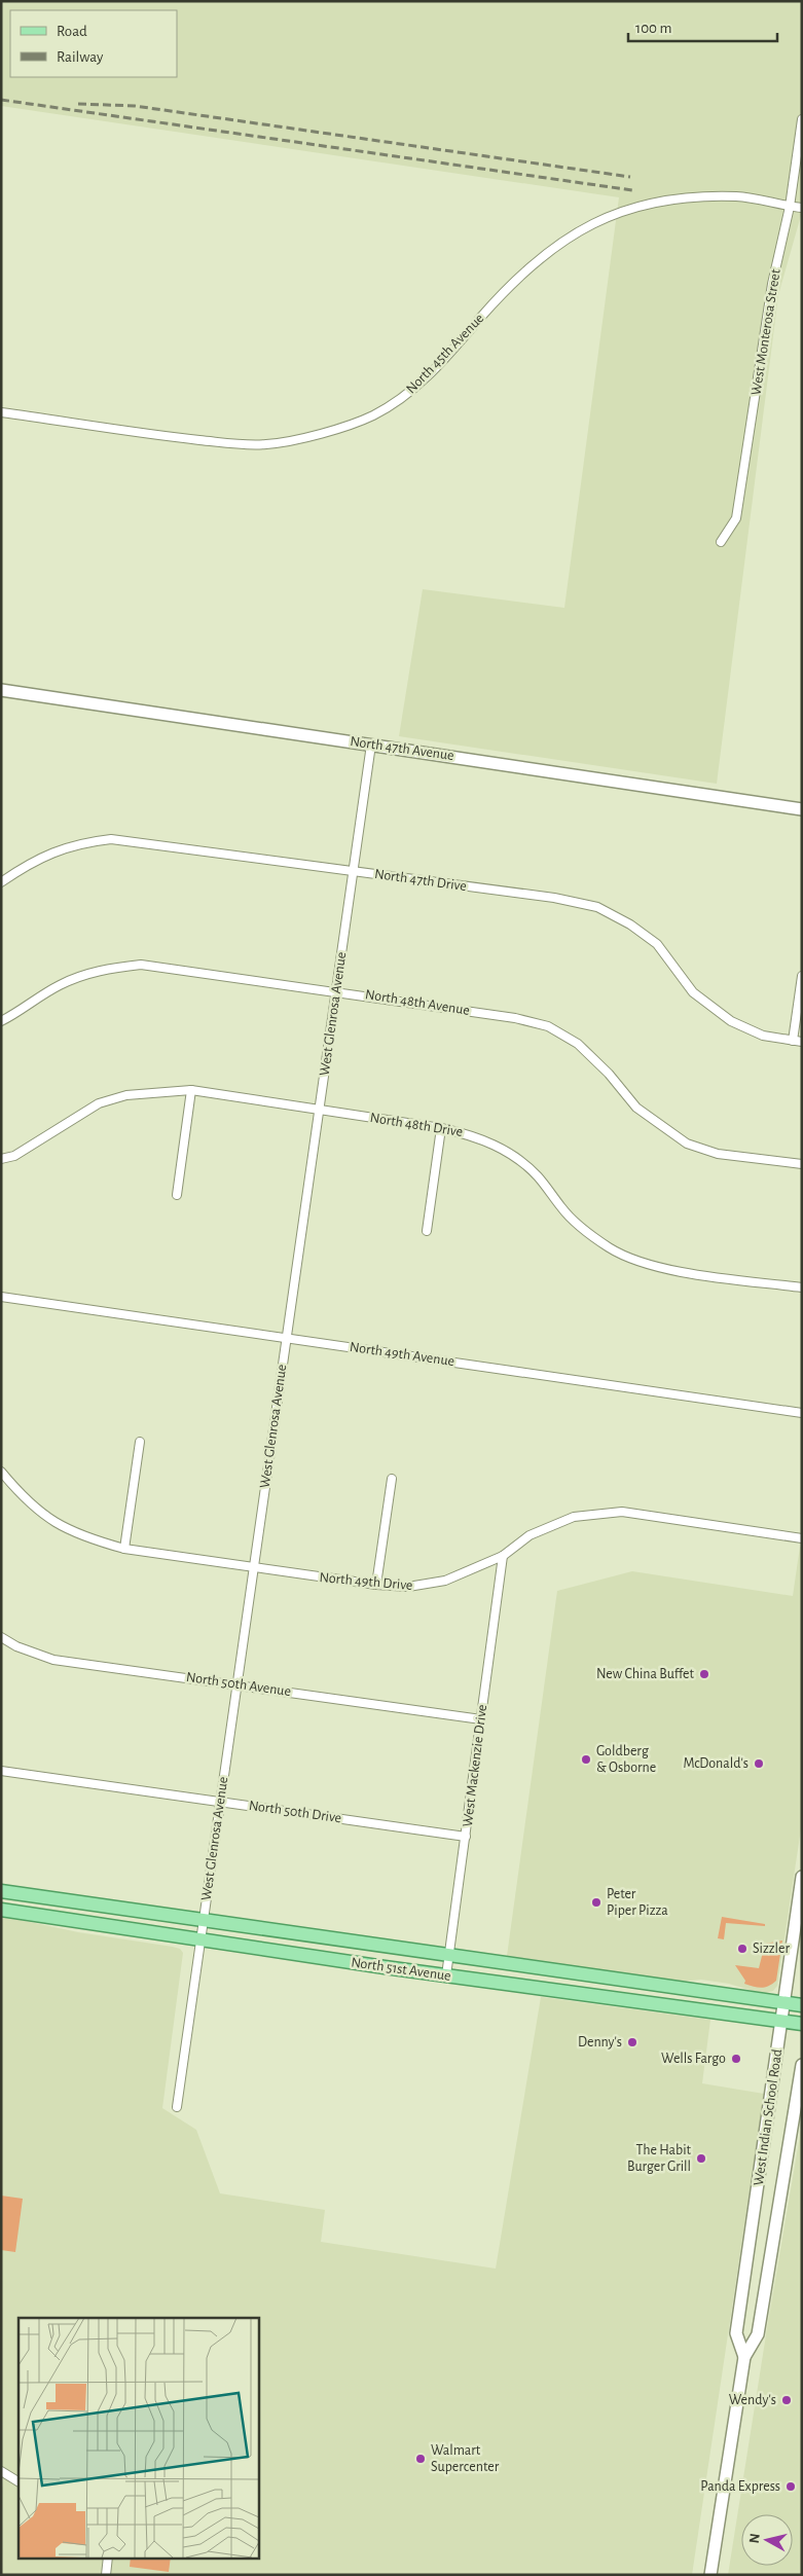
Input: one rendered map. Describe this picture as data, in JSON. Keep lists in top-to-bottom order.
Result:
{
  "streets": {
    "main road": ["North 47th Avenue", "North 51st Avenue", "West Indian School Road"],
    "street": [
      "West Monterosa Street",
      "North 45th Avenue",
      "North 47th Drive",
      "North 48th Avenue",
      "West Glenrosa Avenue",
      "North 48th Drive",
      "North 49th Avenue",
      "North 49th Drive",
      "North 50th Avenue",
      "West Mackenzie Drive",
      "North 50th Drive"
    ]
  },
  "crossings": [
    ["West Monterosa Street", "North 45th Avenue"],
    ["North 47th Avenue", "West Glenrosa Avenue"],
    ["North 47th Drive", "West Glenrosa Avenue"],
    ["North 48th Avenue", "West Glenrosa Avenue"],
    ["West Glenrosa Avenue", "North 48th Drive"],
    ["West Glenrosa Avenue", "North 49th Avenue"],
    ["West Glenrosa Avenue", "North 49th Drive"],
    ["West Glenrosa Avenue", "North 50th Avenue"],
    ["West Glenrosa Avenue", "North 50th Drive"],
    ["West Glenrosa Avenue", "North 51st Avenue"],
    ["North 49th Drive", "West Mackenzie Drive"],
    ["North 50th Avenue", "West Mackenzie Drive"],
    ["West Mackenzie Drive", "North 50th Drive"],
    ["West Mackenzie Drive", "North 51st Avenue"],
    ["North 51st Avenue", "West Indian School Road"]
  ],
  "places": [
    "New China Buffet",
    "Goldberg & Osborne",
    "McDonald's",
    "Peter Piper Pizza",
    "Sizzler",
    "Denny's",
    "Wells Fargo",
    "The Habit Burger Grill",
    "Wendy's",
    "Walmart Supercenter",
    "Panda Express"
  ],
  "legend": ["Road", "Railway"],
  "scale_bar": "100 m",
  "north": "left"
}
